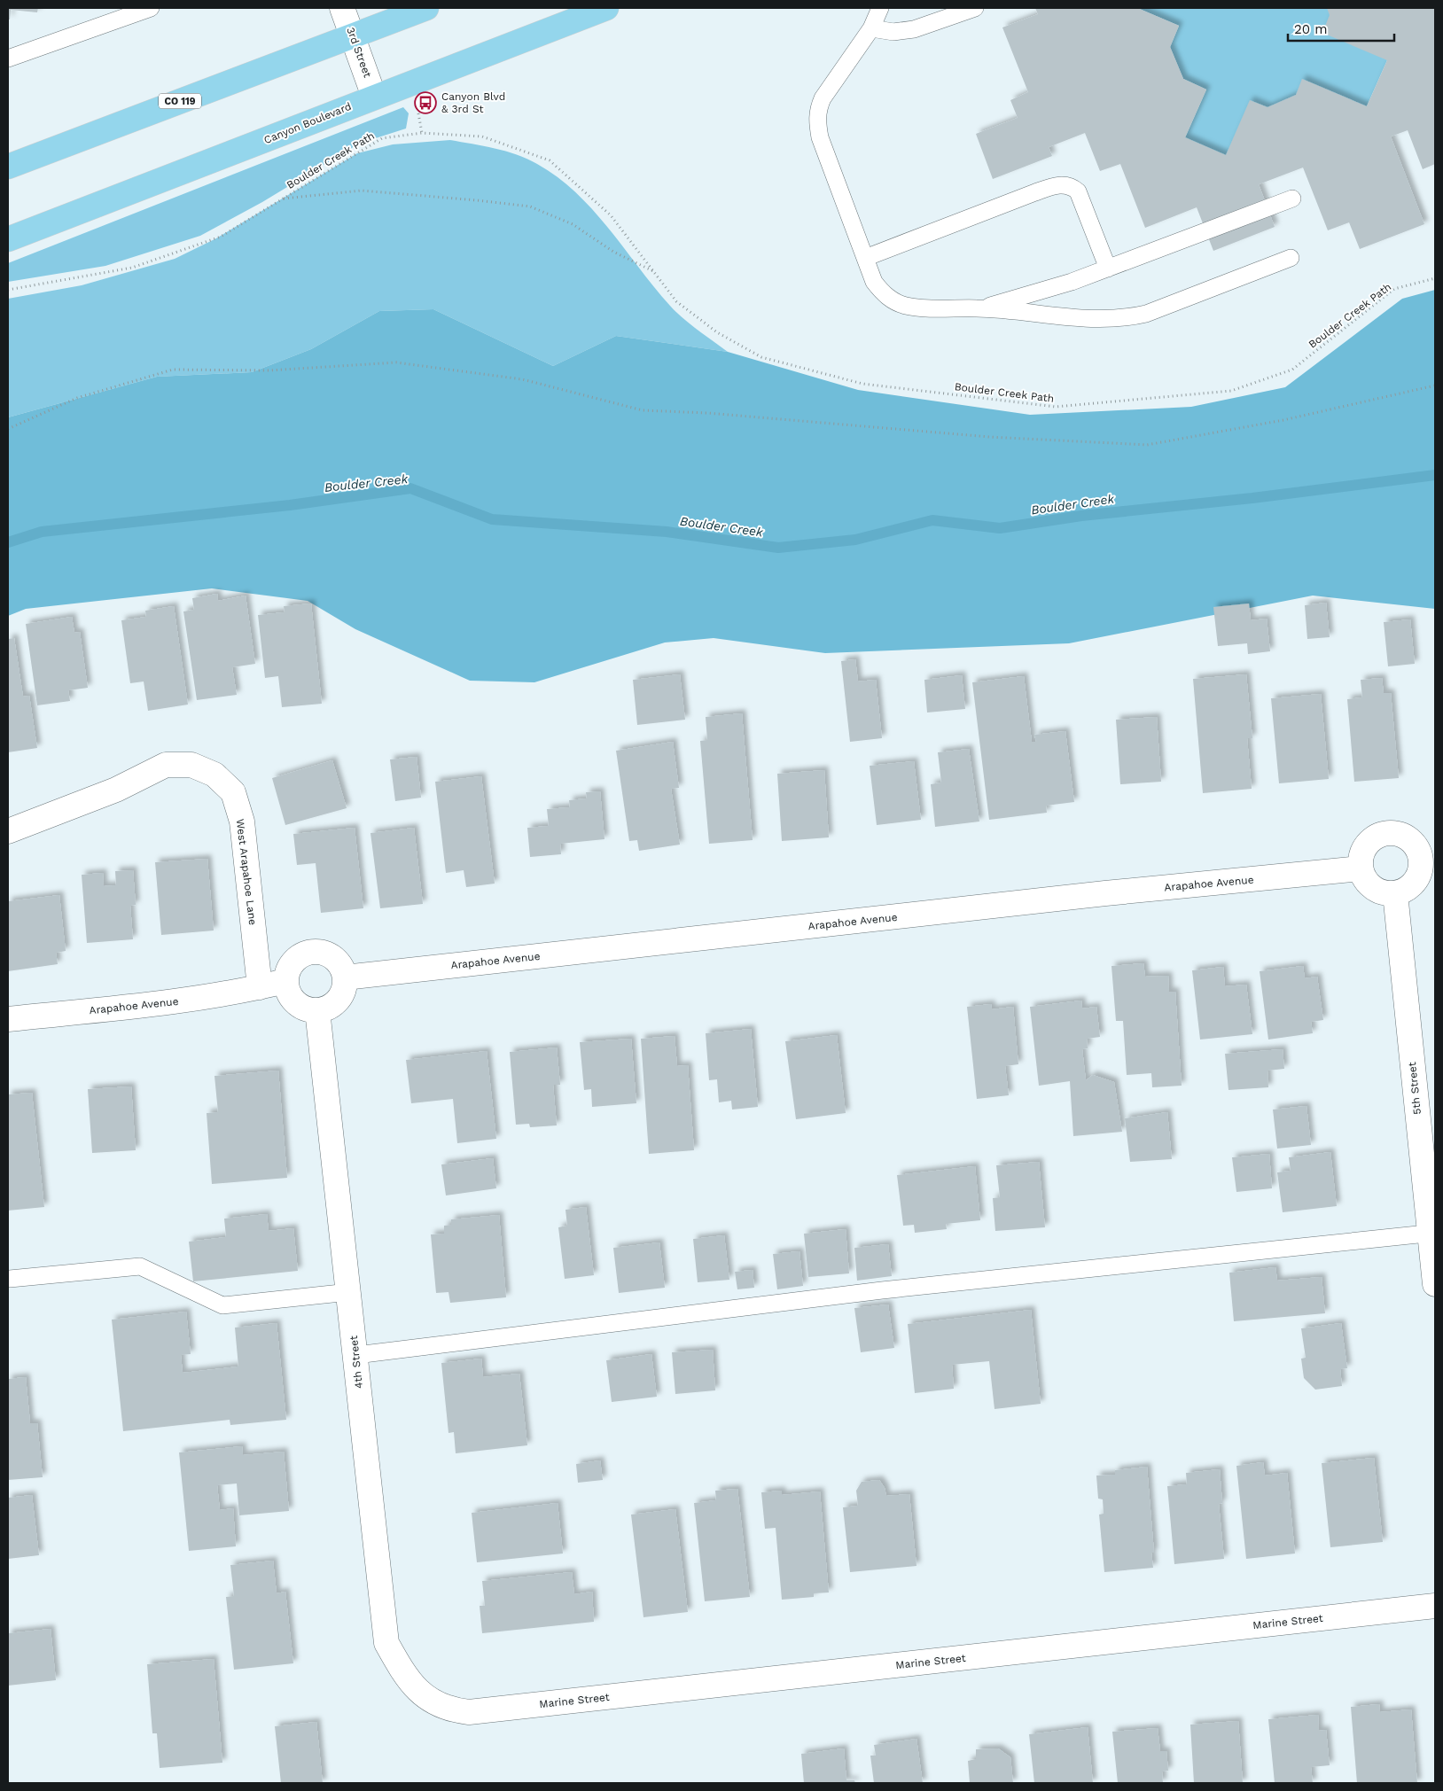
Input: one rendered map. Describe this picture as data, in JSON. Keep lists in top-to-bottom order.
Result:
{
  "streets": {
    "main road": ["CO 119", "Canyon Boulevard"],
    "street": [
      "3rd Street",
      "West Arapahoe Lane",
      "Arapahoe Avenue",
      "5th Street",
      "4th Street",
      "Marine Street"
    ],
    "path": ["Boulder Creek Path"]
  },
  "crossings": [
    ["3rd Street", "CO 119"],
    ["3rd Street", "Canyon Boulevard"],
    ["West Arapahoe Lane", "Arapahoe Avenue"],
    ["Arapahoe Avenue", "5th Street"],
    ["Arapahoe Avenue", "4th Street"],
    ["4th Street", "Marine Street"]
  ],
  "water": ["Boulder Creek"],
  "places": {
    "bus stop": ["Canyon Blvd & 3rd St"]
  },
  "scale_bar": "20 m"
}
